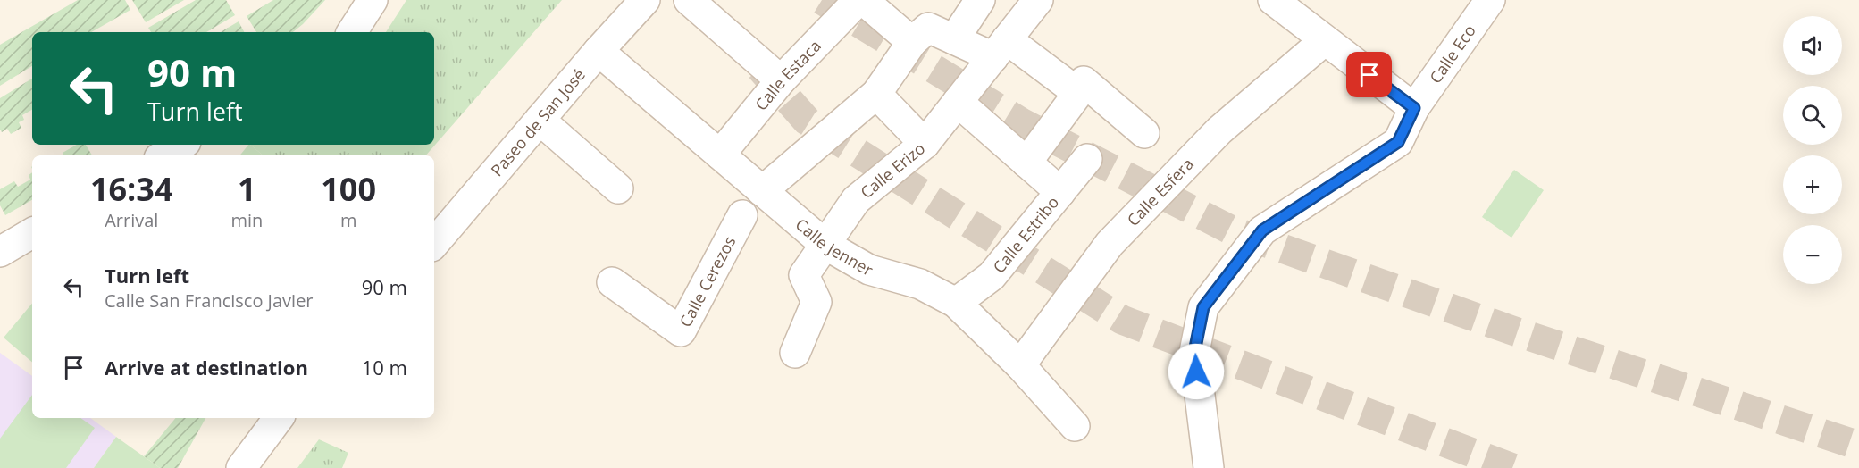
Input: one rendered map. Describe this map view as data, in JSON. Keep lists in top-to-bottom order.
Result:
{
  "streets": {
    "street": [
      "Calle Eco",
      "Calle Estaca",
      "Paseo de San José",
      "Calle Erizo",
      "Calle Esfera",
      "Calle Estribo",
      "Calle Jenner",
      "Calle Cerezos"
    ]
  },
  "crossings": [
    ["Calle Estaca", "Calle Jenner"],
    ["Paseo de San José", "Calle Jenner"],
    ["Calle Erizo", "Calle Jenner"],
    ["Calle Esfera", "Calle Jenner"],
    ["Calle Estribo", "Calle Jenner"]
  ],
  "page": {
    "map_buttons": ["+", "−"],
    "turn": ["90 m", "Turn left"],
    "eta": [
      "16:34",
      "Arrival",
      "1",
      "min",
      "100",
      "m"
    ],
    "list": [
      {
        "name": "Turn left",
        "note": "Calle San Francisco Javier",
        "value": "90 m"
      },
      {
        "name": "Arrive at destination",
        "value": "10 m"
      }
    ]
  }
}
